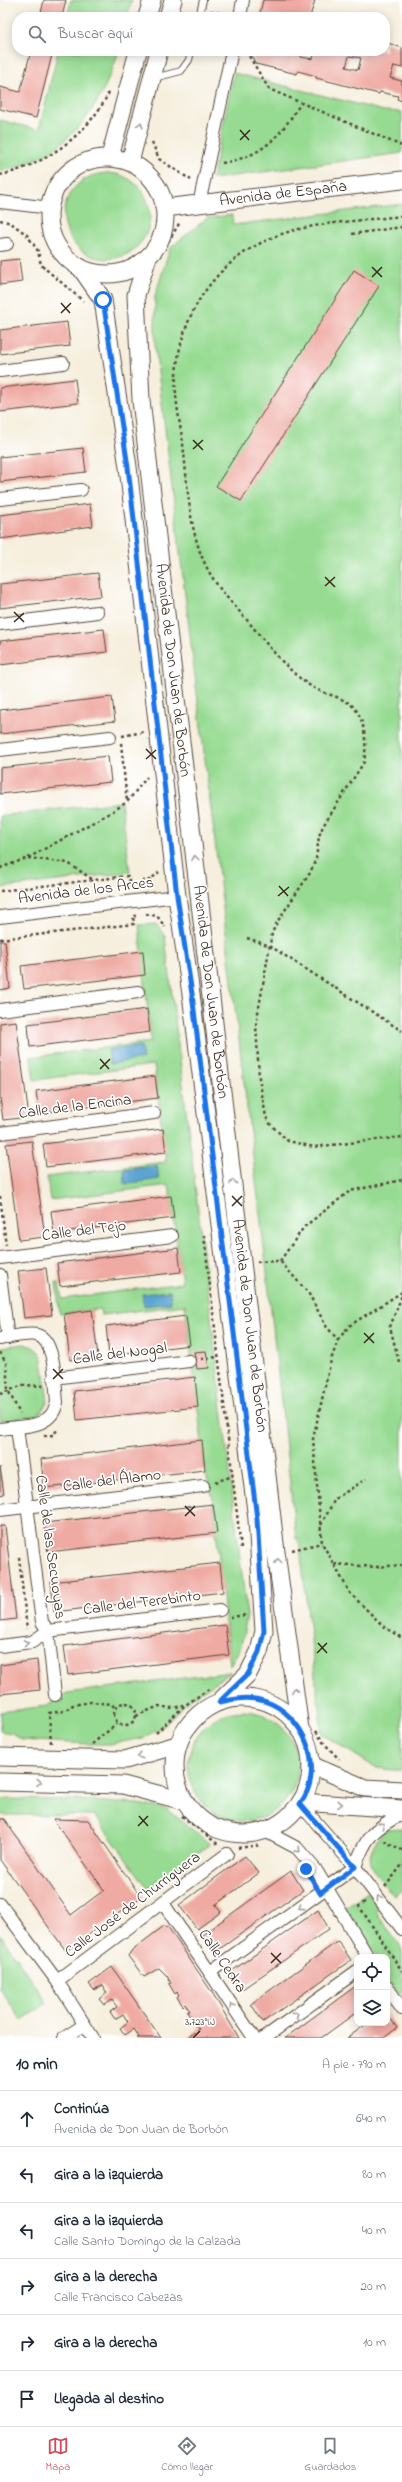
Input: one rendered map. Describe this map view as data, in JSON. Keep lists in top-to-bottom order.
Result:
{
  "streets": {
    "street": [
      "Avenida de España",
      "Avenida de Don Juan de Borbón",
      "Avenida de los Arces",
      "Calle de la Encina",
      "Calle del Tejo",
      "Calle del Nogal",
      "Calle del Álamo",
      "Calle de las Secuoyas",
      "Calle del Terebinto",
      "Calle José de Churriguera",
      "Calle Cedra"
    ]
  },
  "crossings": [
    ["Avenida de España", "Avenida de Don Juan de Borbón"],
    ["Avenida de Don Juan de Borbón", "Avenida de los Arces"],
    ["Calle del Álamo", "Calle de las Secuoyas"],
    ["Calle de las Secuoyas", "Calle del Terebinto"],
    ["Calle José de Churriguera", "Calle Cedra"]
  ],
  "one_way": ["Calle Cedra"],
  "page": {
    "search": "Buscar aquí",
    "heading": ["10 min", "A pie · 790 m"],
    "list": [
      ["Continúa", "Avenida de Don Juan de Borbón", "640 m"],
      ["Gira a la izquierda", "80 m"],
      ["Gira a la izquierda", "Calle Santo Domingo de la Calzada", "40 m"],
      ["Gira a la derecha", "Calle Francisco Cabezas", "20 m"],
      ["Gira a la derecha", "10 m"],
      "Llegada al destino"
    ],
    "nav": ["Mapa", "Cómo llegar", "Guardados"]
  },
  "coordinates": ["3.723°W"]
}
